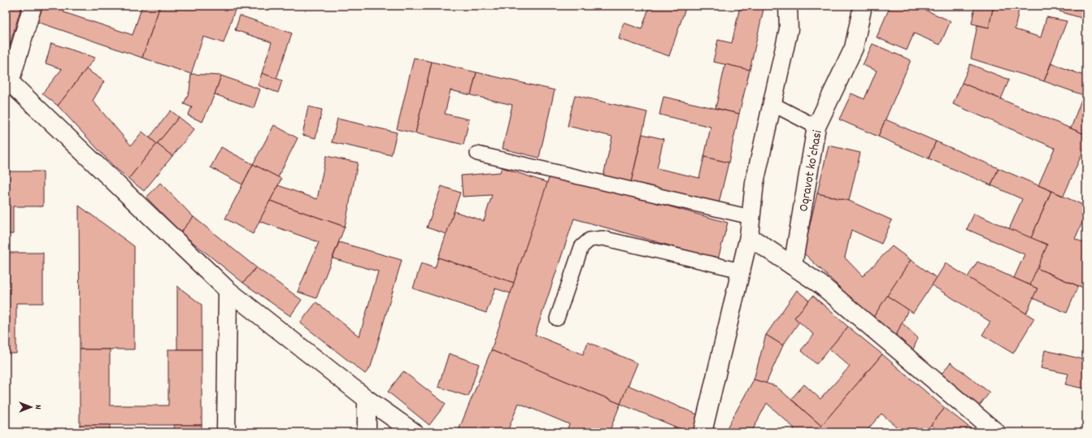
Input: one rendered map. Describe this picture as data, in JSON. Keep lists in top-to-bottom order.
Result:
{
  "streets": {
    "street": ["Oqravot koʻchasi"]
  },
  "north": "right"
}
